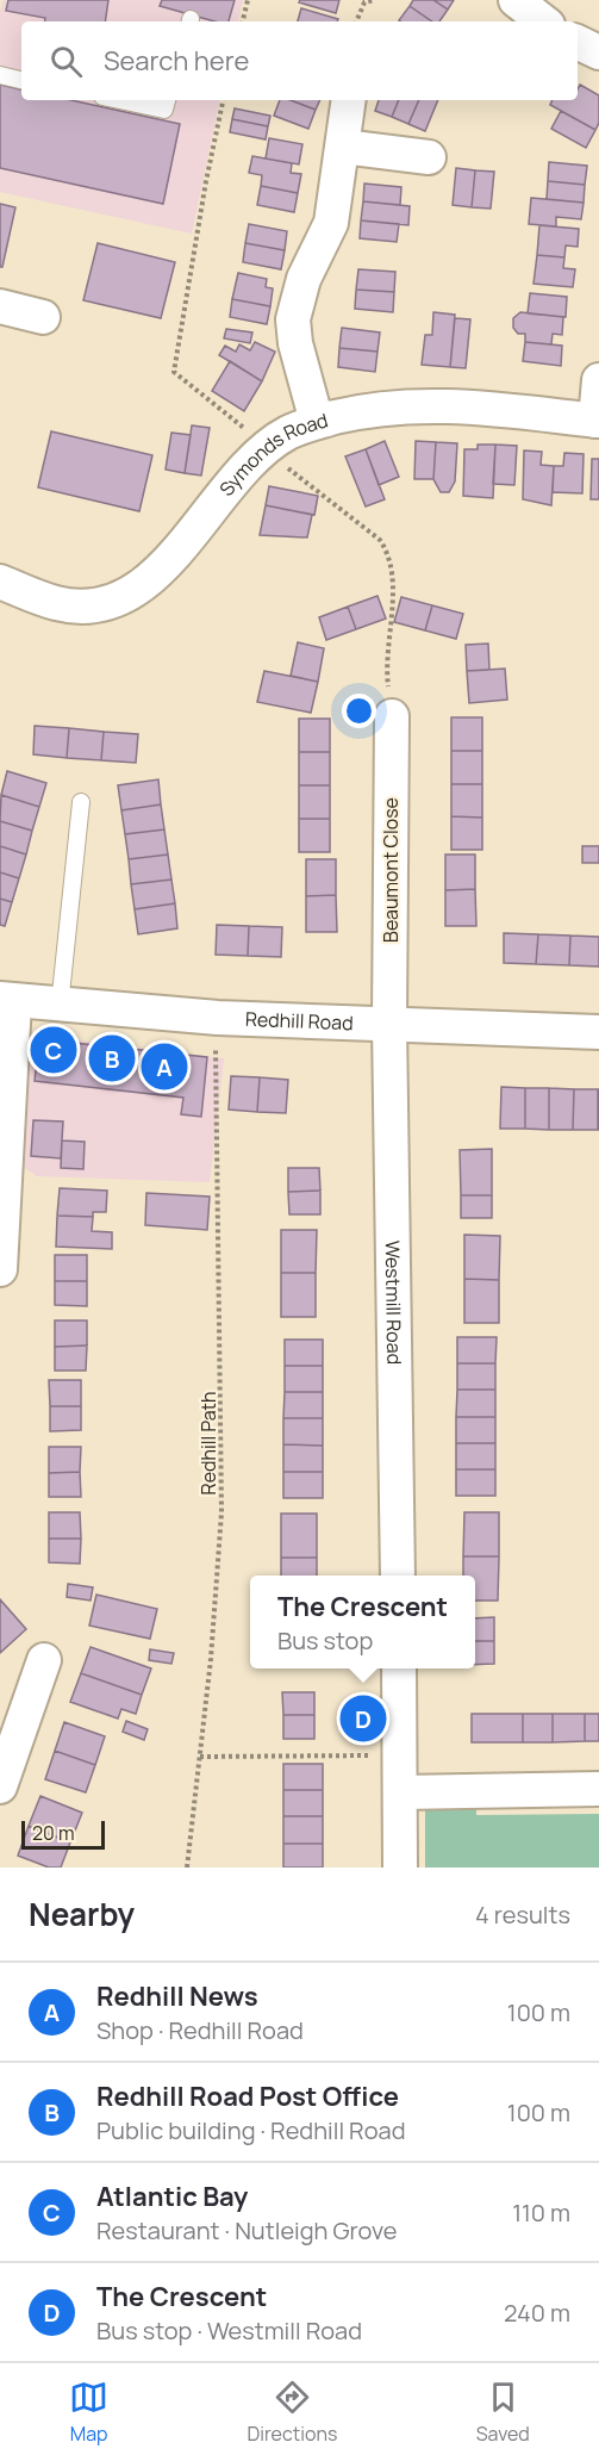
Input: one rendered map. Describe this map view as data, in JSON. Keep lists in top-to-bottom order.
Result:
{
  "streets": {
    "street": [
      "Symonds Road",
      "Beaumont Close",
      "Redhill Road",
      "Westmill Road"
    ],
    "path": ["Redhill Path"]
  },
  "crossings": [
    ["Beaumont Close", "Redhill Road"],
    ["Beaumont Close", "Westmill Road"],
    ["Redhill Road", "Westmill Road"],
    ["Redhill Road", "Redhill Path"]
  ],
  "scale_bar": "20 m",
  "page": {
    "search": "Search here",
    "pins": [
      "C",
      "B",
      "A",
      "D"
    ],
    "popup": ["The Crescent", "Bus stop"],
    "scale": "20 m",
    "heading": ["Nearby", "4 results"],
    "list": [
      {
        "mark": "A",
        "name": "Redhill News",
        "note": "Shop · Redhill Road",
        "value": "100 m"
      },
      {
        "mark": "B",
        "name": "Redhill Road Post Office",
        "note": "Public building · Redhill Road",
        "value": "100 m"
      },
      {
        "mark": "C",
        "name": "Atlantic Bay",
        "note": "Restaurant · Nutleigh Grove",
        "value": "110 m"
      },
      {
        "mark": "D",
        "name": "The Crescent",
        "note": "Bus stop · Westmill Road",
        "value": "240 m"
      }
    ],
    "nav": ["Map", "Directions", "Saved"]
  }
}
